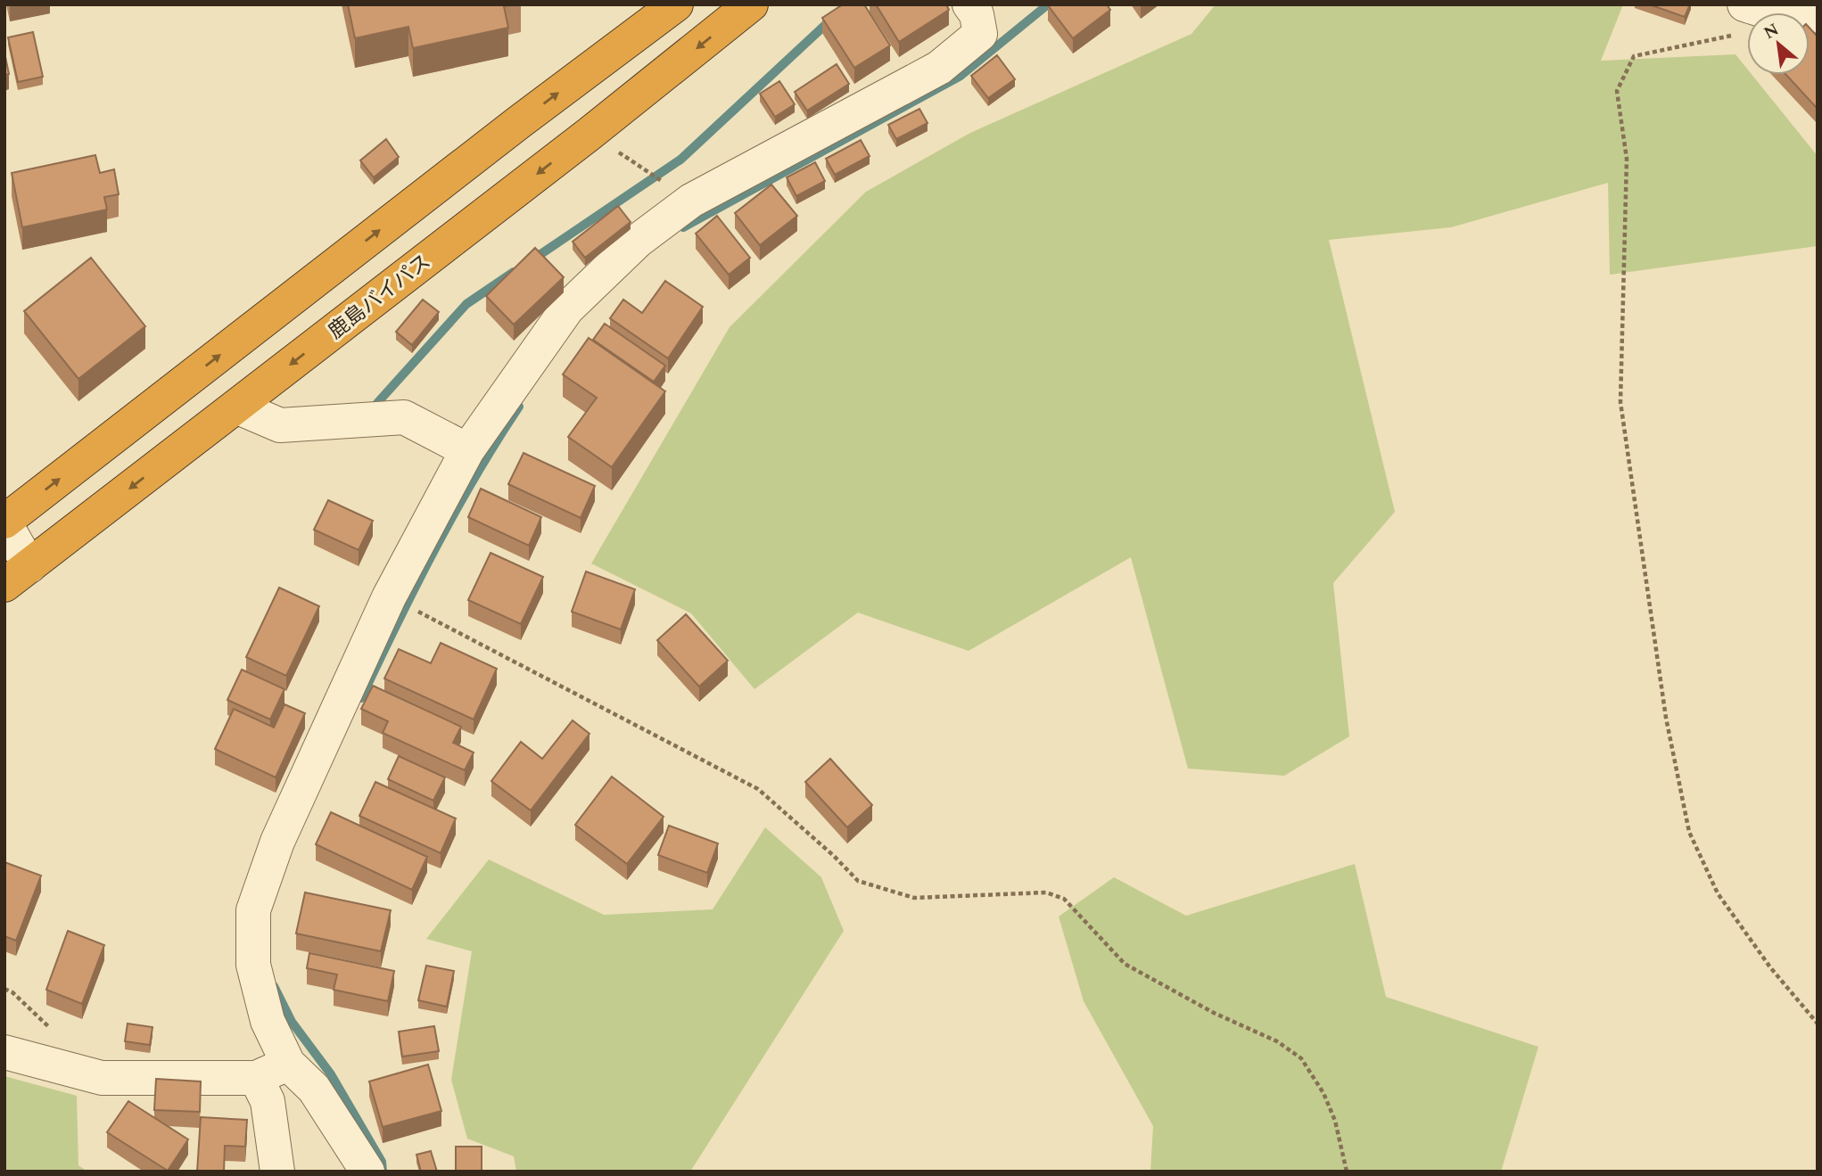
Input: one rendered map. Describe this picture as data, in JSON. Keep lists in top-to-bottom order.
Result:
{
  "streets": {
    "highway": ["鹿島バイパス"]
  },
  "north": "top left"
}
